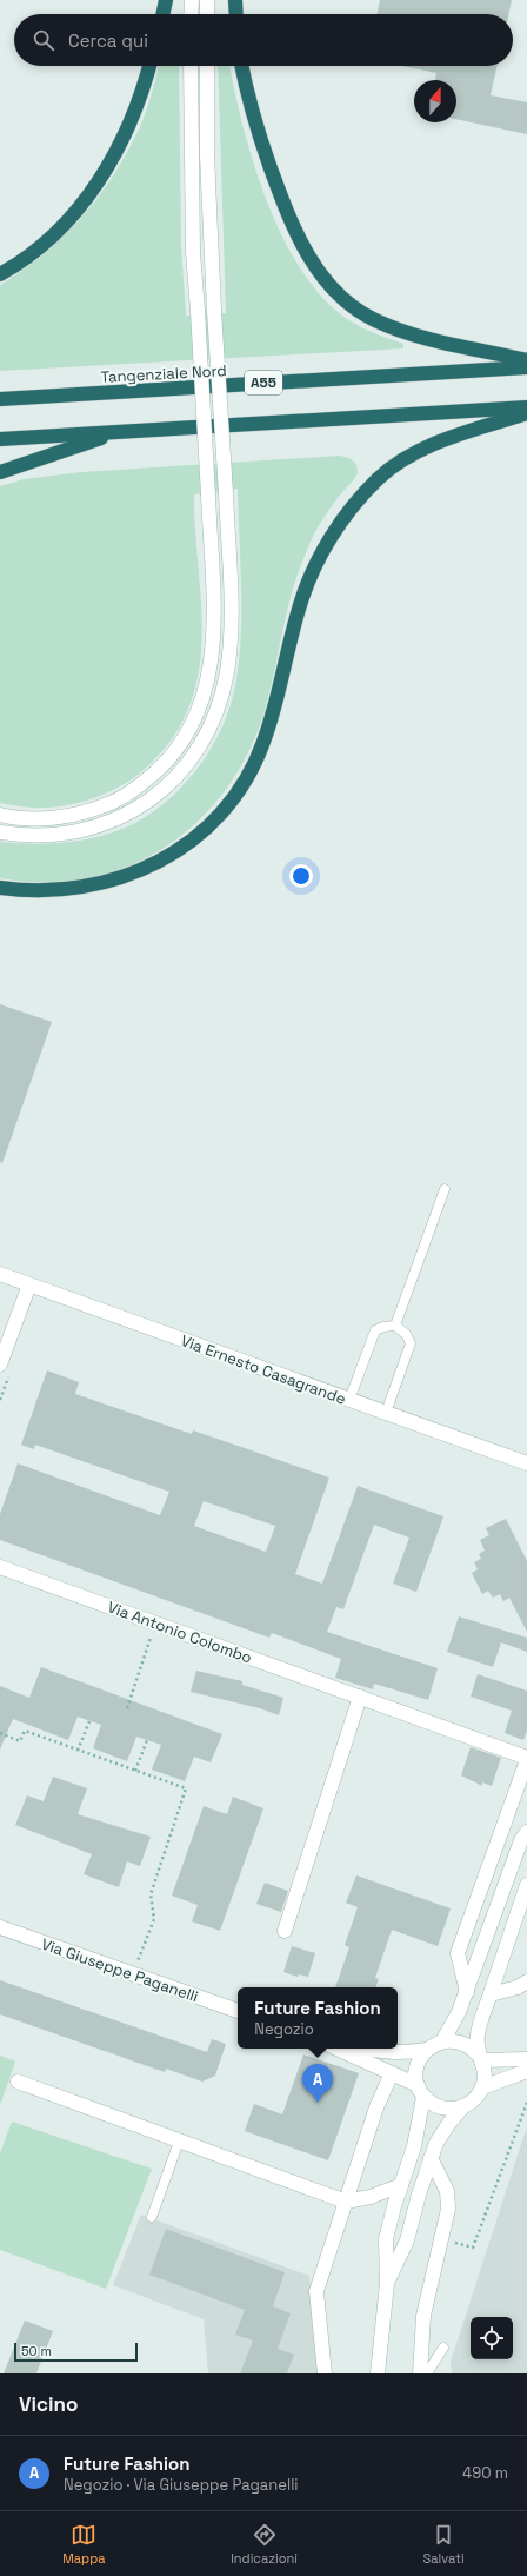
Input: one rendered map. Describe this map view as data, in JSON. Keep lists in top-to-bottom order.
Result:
{
  "streets": {
    "highway": ["Tangenziale Nord", "A55"],
    "street": ["Via Ernesto Casagrande", "Via Antonio Colombo", "Via Giuseppe Paganelli"]
  },
  "scale_bar": "50 m",
  "north": "top",
  "page": {
    "search": "Cerca qui",
    "popup": ["Future Fashion", "Negozio"],
    "pins": "A",
    "scale": "50 m",
    "heading": "Vicino",
    "list": [
      {
        "mark": "A",
        "name": "Future Fashion",
        "note": "Negozio · Via Giuseppe Paganelli",
        "value": "490 m"
      }
    ],
    "nav": ["Mappa", "Indicazioni", "Salvati"]
  }
}
